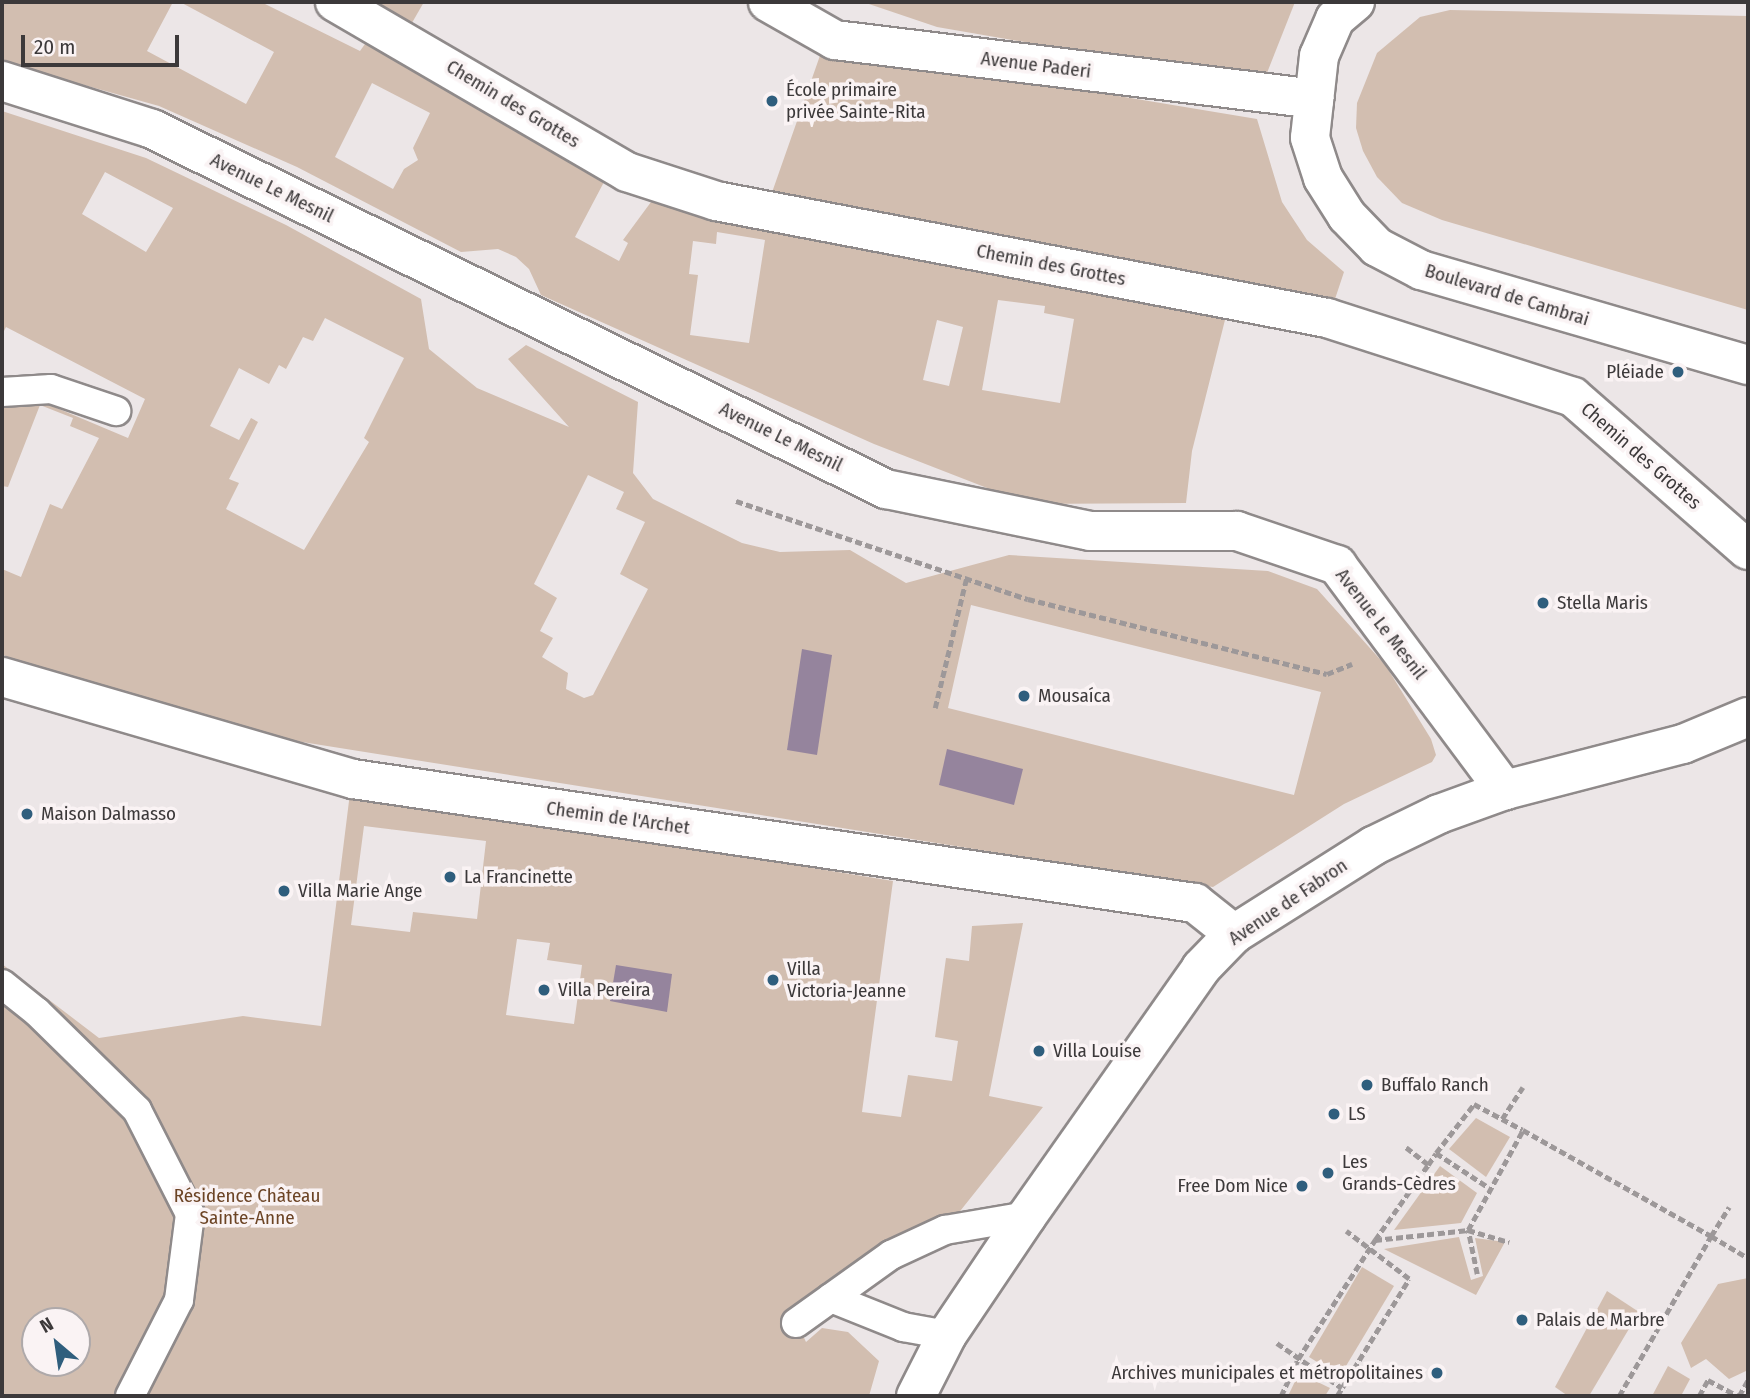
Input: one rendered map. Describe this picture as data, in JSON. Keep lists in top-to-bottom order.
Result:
{
  "streets": {
    "street": [
      "Avenue Paderi",
      "Chemin des Grottes",
      "Avenue Le Mesnil",
      "Boulevard de Cambrai",
      "Chemin de l'Archet",
      "Avenue de Fabron"
    ]
  },
  "crossings": [
    ["Avenue Paderi", "Boulevard de Cambrai"],
    ["Avenue Le Mesnil", "Avenue de Fabron"],
    ["Chemin de l'Archet", "Avenue de Fabron"]
  ],
  "parks": ["Résidence Château Sainte-Anne"],
  "places": [
    "École primaire privée Sainte-Rita",
    "Pléiade",
    "Stella Maris",
    "Mousaíca",
    "Maison Dalmasso",
    "La Francinette",
    "Villa Marie Ange",
    "Villa Victoria-Jeanne",
    "Villa Pereira",
    "Villa Louise",
    "Buffalo Ranch",
    "LS",
    "Les Grands-Cèdres",
    "Free Dom Nice",
    "Palais de Marbre",
    "Archives municipales et métropolitaines"
  ],
  "scale_bar": "20 m",
  "north": "top left"
}
